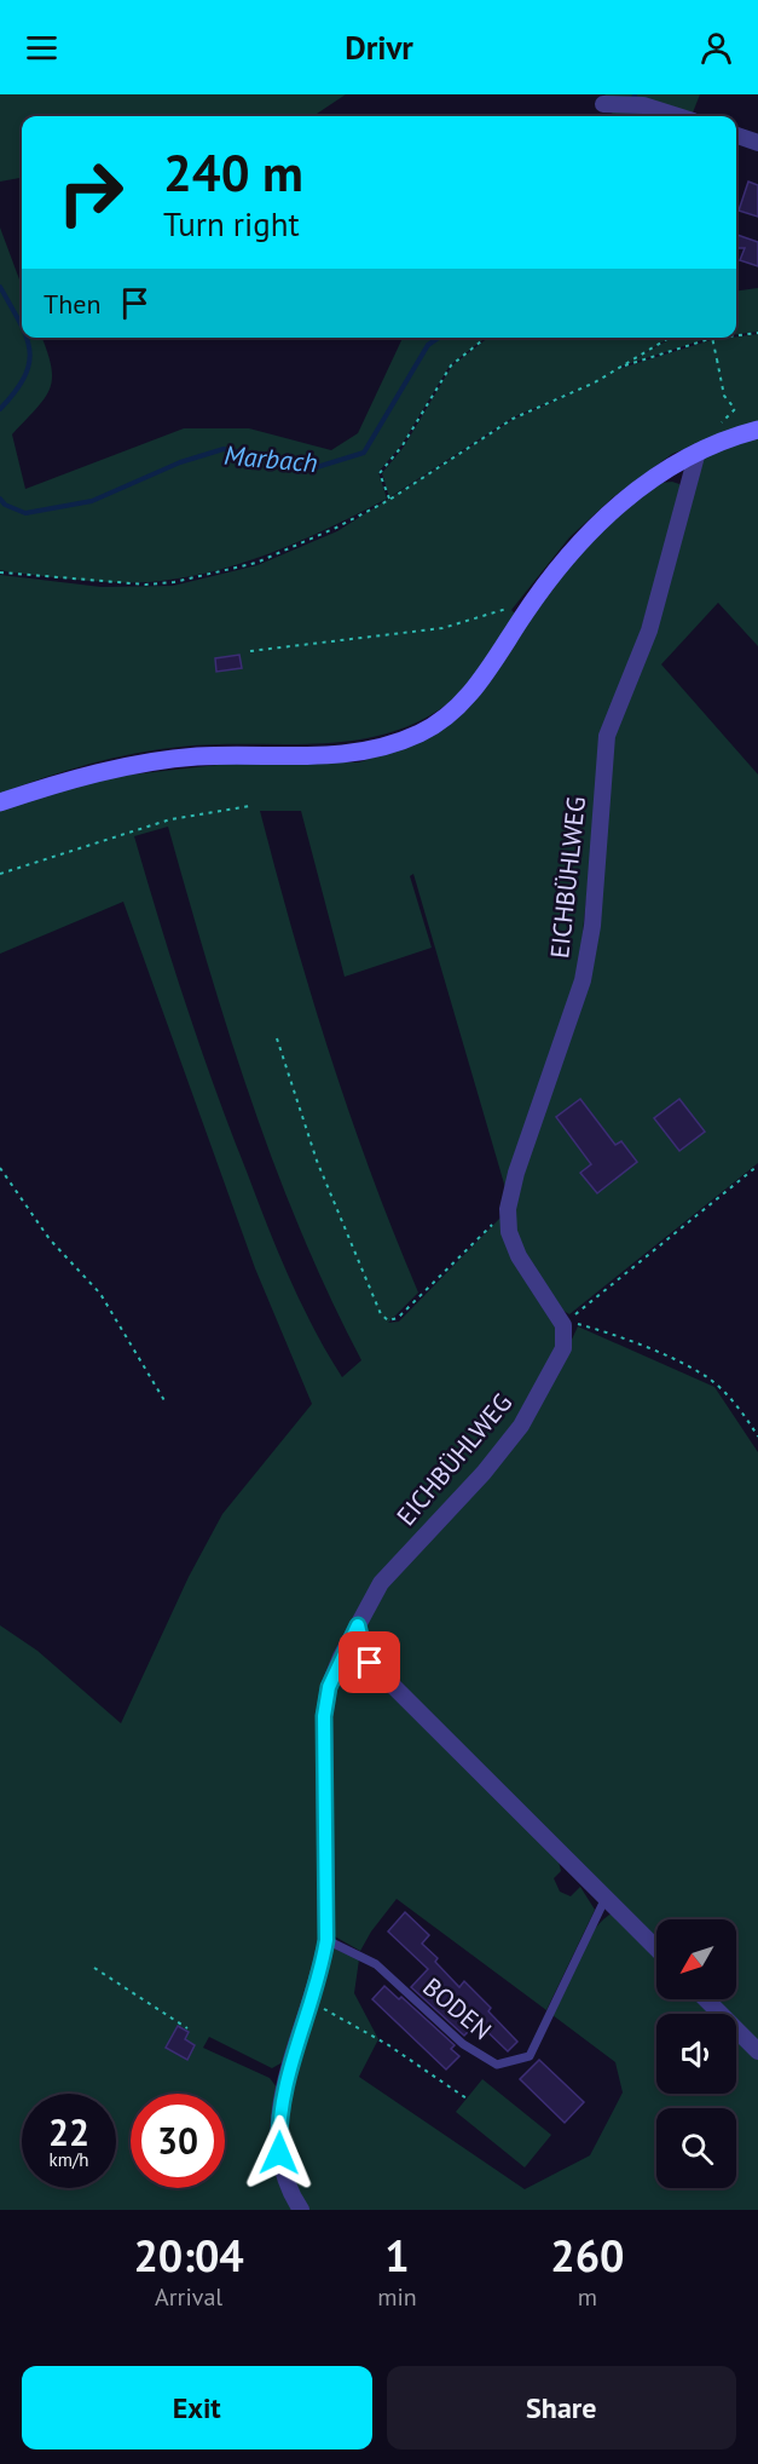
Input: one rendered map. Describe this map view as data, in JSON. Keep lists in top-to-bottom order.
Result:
{
  "streets": {
    "street": ["EICHBÜHLWEG"],
    "lane": ["BODEN"]
  },
  "crossings": [
    ["EICHBÜHLWEG", "BODEN"]
  ],
  "water": ["Marbach"],
  "north": "bottom left",
  "page": {
    "header": "Drivr",
    "turn": ["240 m", "Turn right"],
    "then": "Then",
    "speed": "22 km/h",
    "limit": "30",
    "eta": [
      "20:04",
      "Arrival",
      "1",
      "min",
      "260",
      "m"
    ],
    "buttons": ["Exit", "Share"]
  }
}
